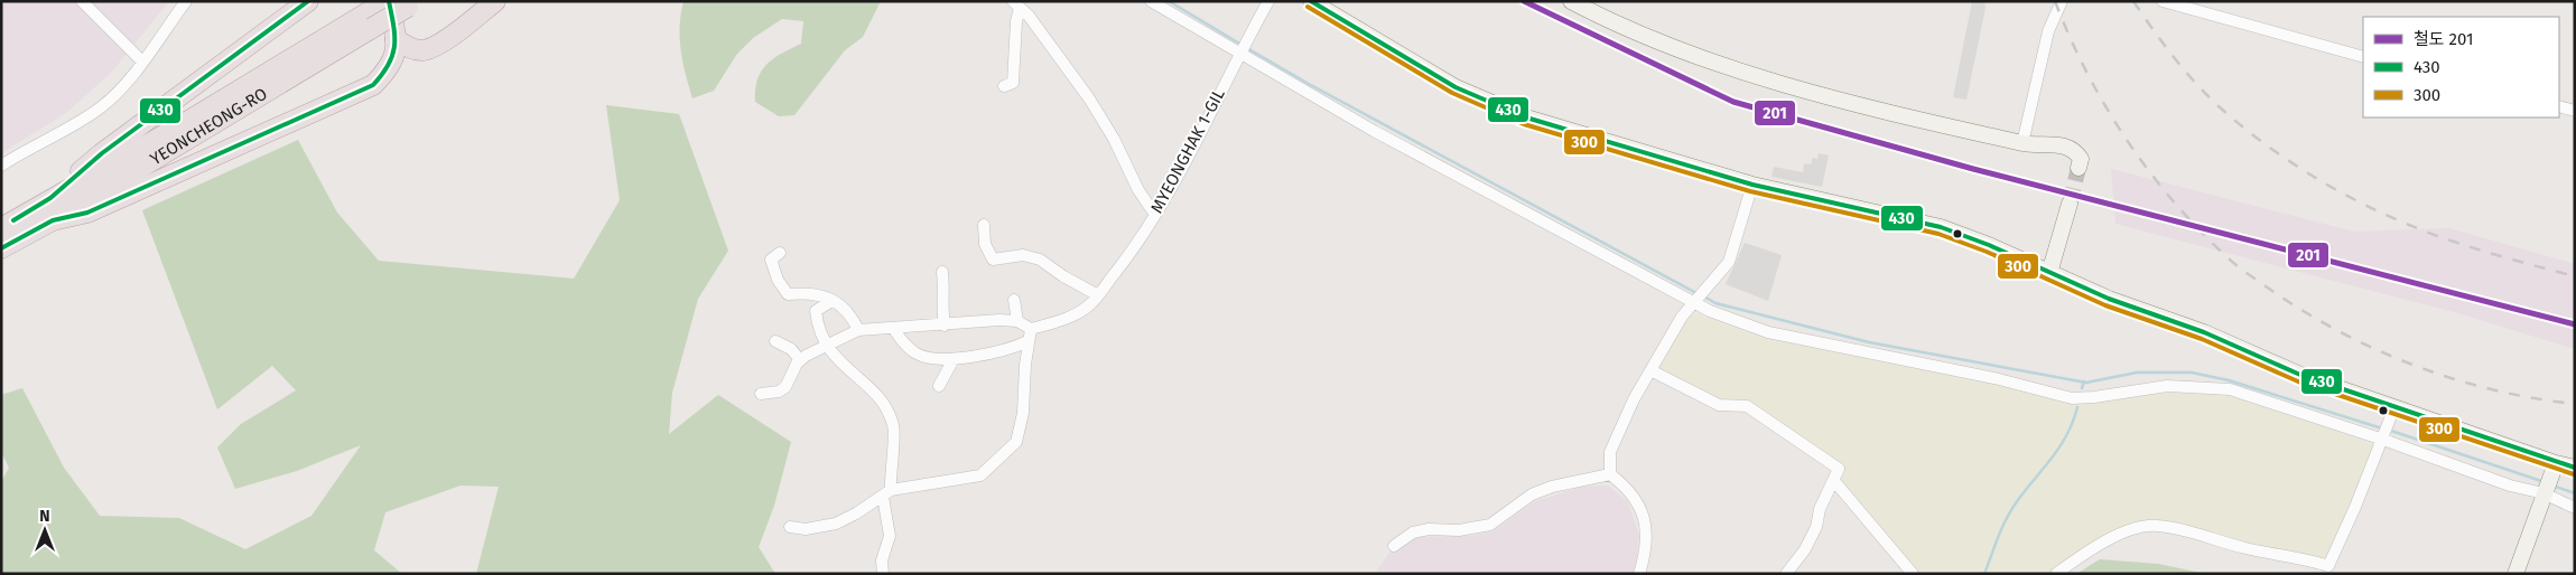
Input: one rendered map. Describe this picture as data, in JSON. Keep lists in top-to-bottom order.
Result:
{
  "streets": {
    "highway": ["YEONCHEONG-RO"],
    "street": ["MYEONGHAK 1-GIL"]
  },
  "lines": ["rail line 201", "transit line 430", "transit line 300"],
  "legend": ["철도 201", "430", "300"],
  "north": "top"
}
